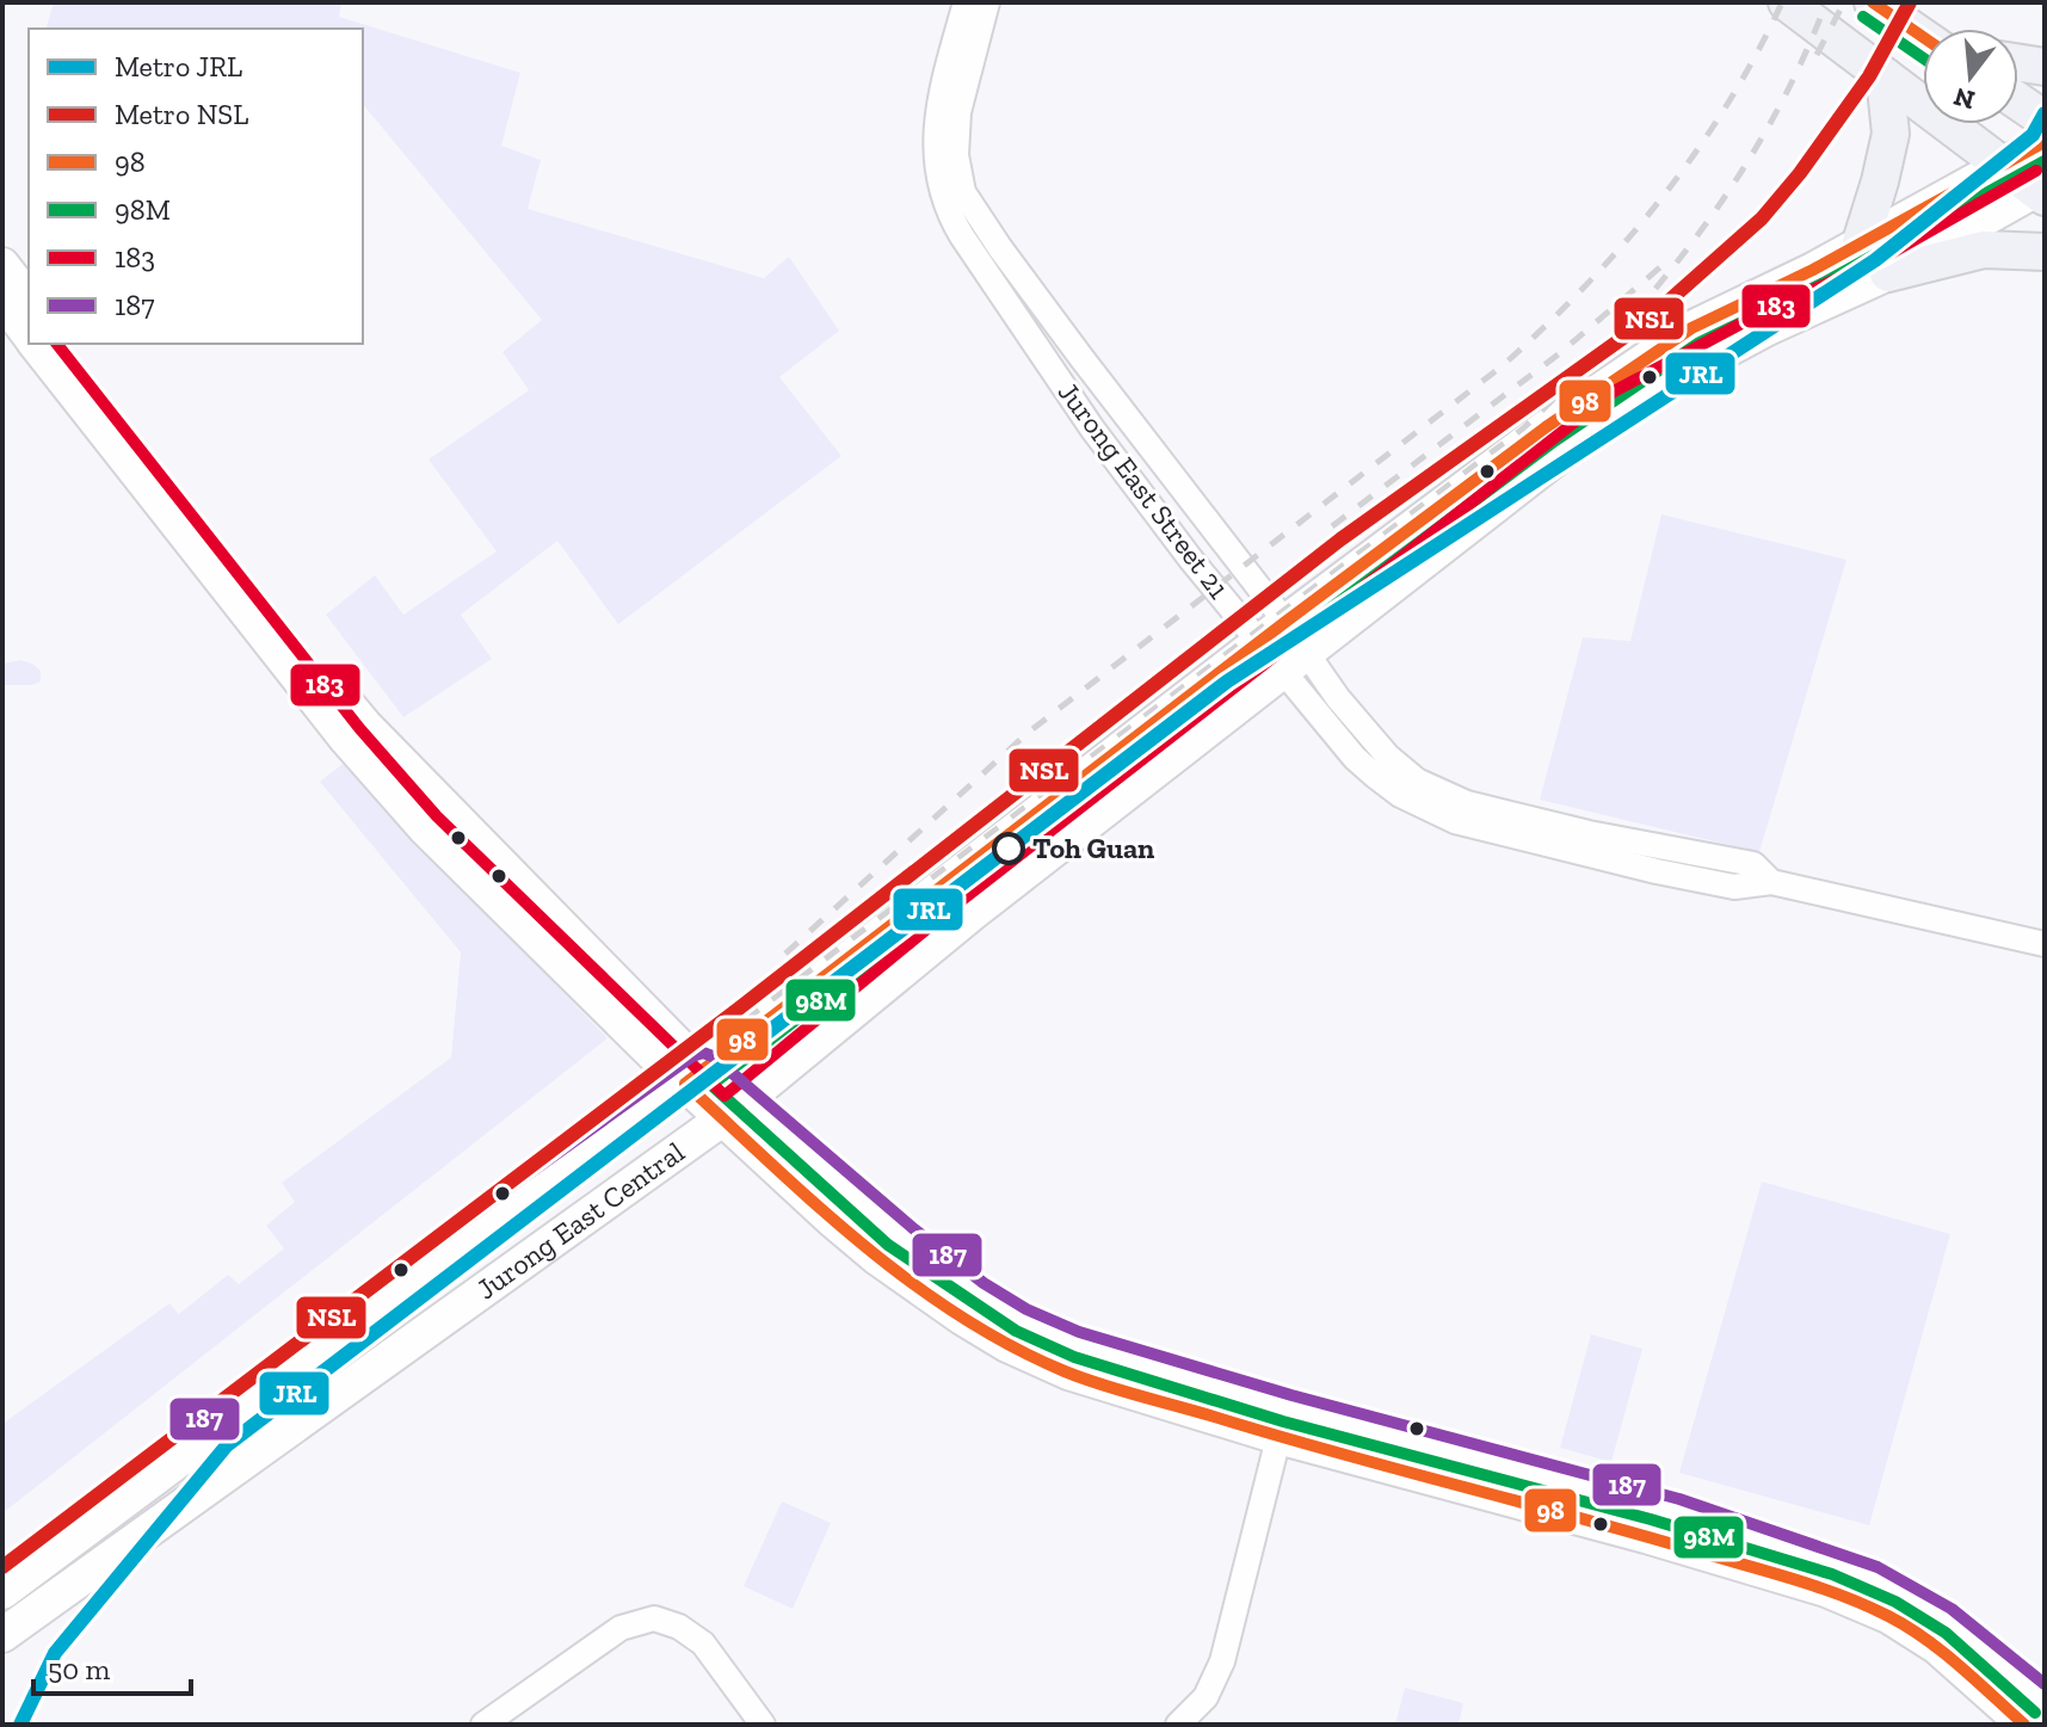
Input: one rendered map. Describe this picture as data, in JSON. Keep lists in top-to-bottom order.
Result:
{
  "streets": {
    "main road": ["Jurong East Central"],
    "street": ["Jurong East Street 21"]
  },
  "crossings": [
    ["Jurong East Street 21", "Jurong East Central"]
  ],
  "places": ["Toh Guan"],
  "lines": [
    "metro line NSL",
    "transit line 98",
    "transit line 98M",
    "metro line JRL",
    "transit line 183",
    "transit line 187"
  ],
  "legend": [
    "Metro JRL",
    "Metro NSL",
    "98",
    "98M",
    "183",
    "187"
  ],
  "scale_bar": "50 m",
  "north": "bottom"
}
